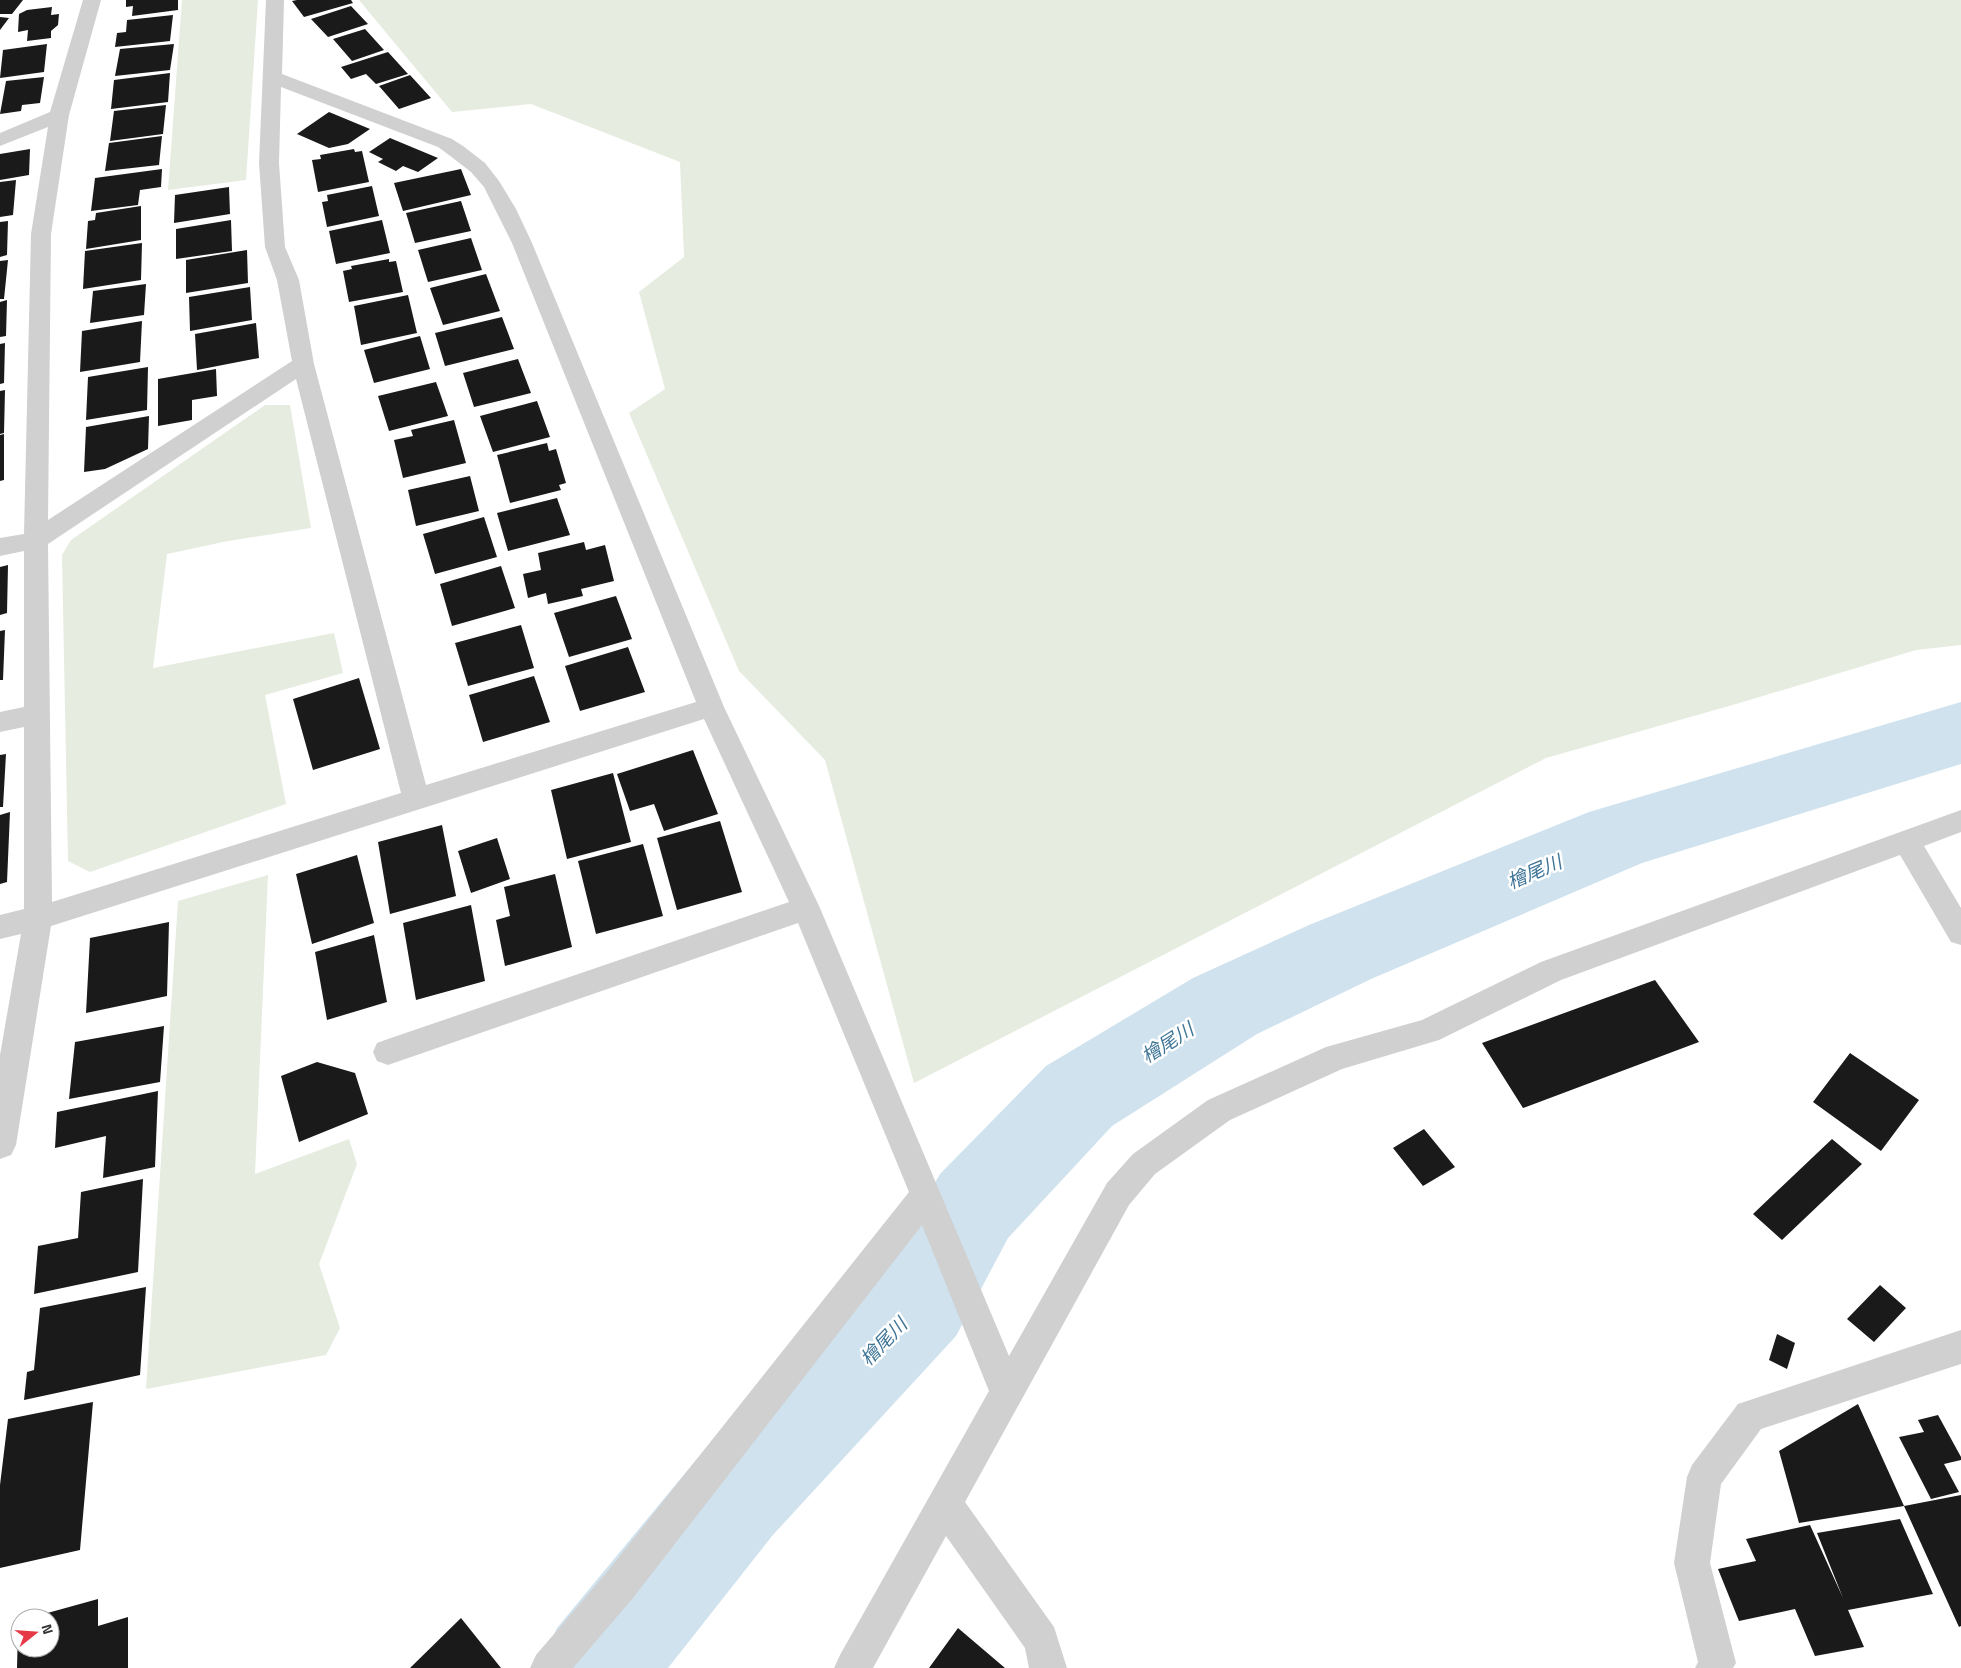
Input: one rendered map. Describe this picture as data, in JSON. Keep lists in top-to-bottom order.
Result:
{
  "water": ["檜尾川"],
  "north": "right"
}
